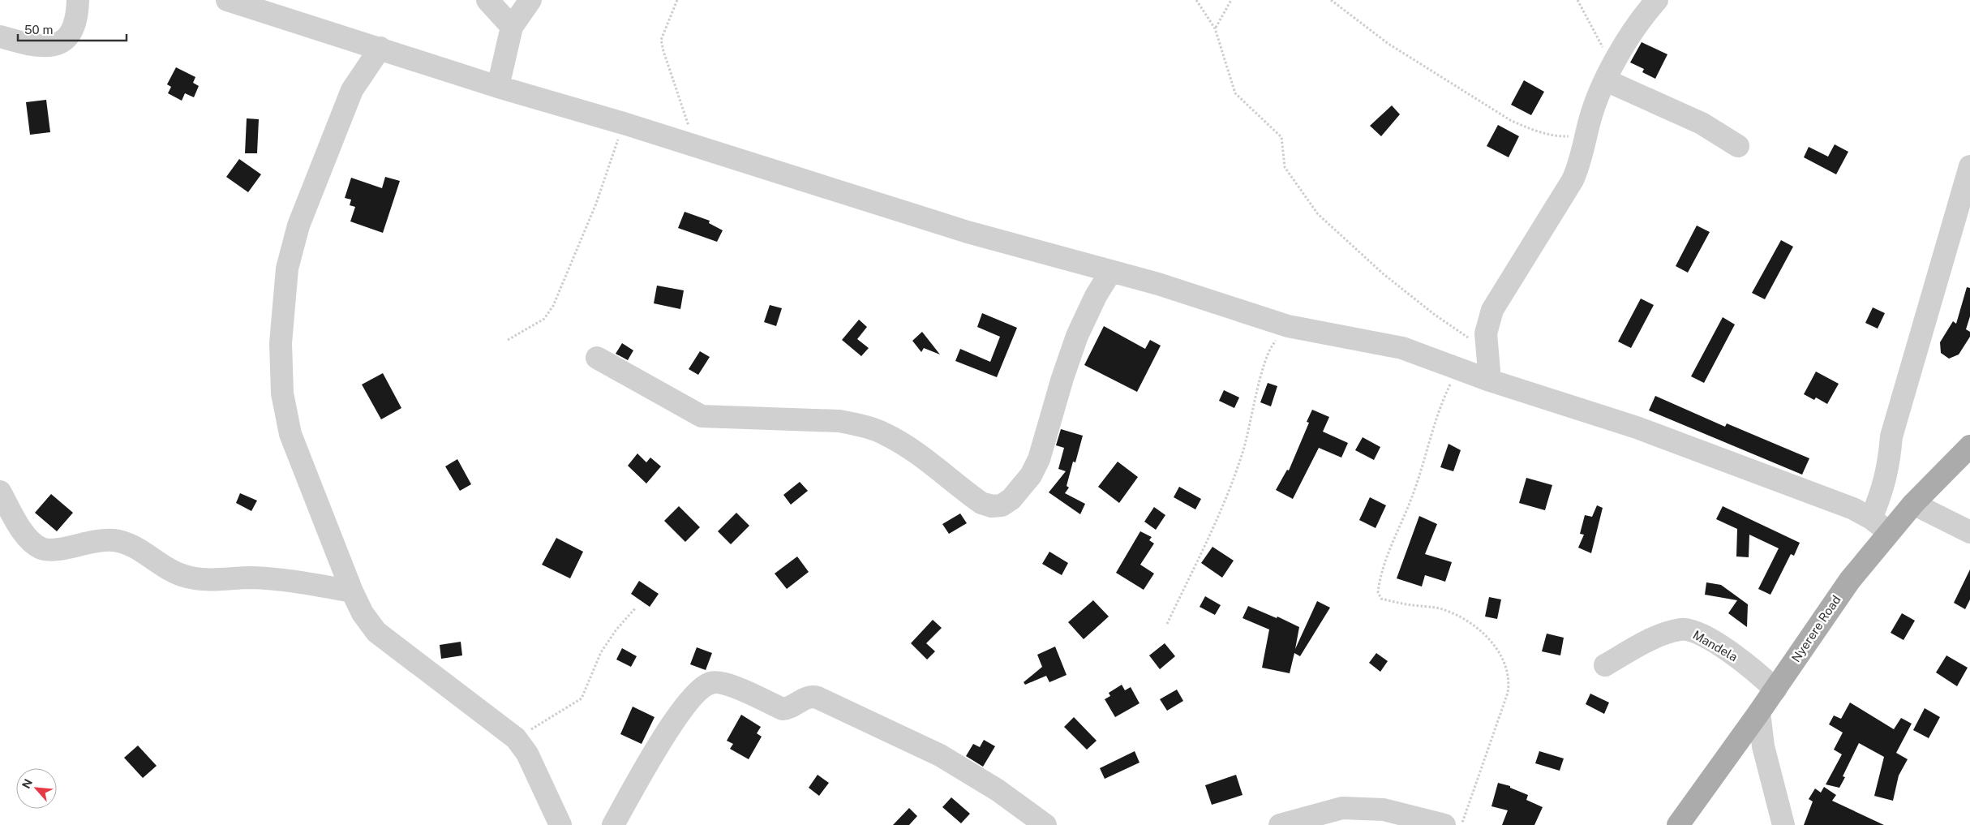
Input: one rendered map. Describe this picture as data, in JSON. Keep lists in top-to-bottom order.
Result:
{
  "streets": {
    "main road": ["Nyerere Road"],
    "street": ["Mandela"]
  },
  "crossings": [
    ["Nyerere Road", "Mandela"]
  ],
  "scale_bar": "50 m",
  "north": "top left"
}
